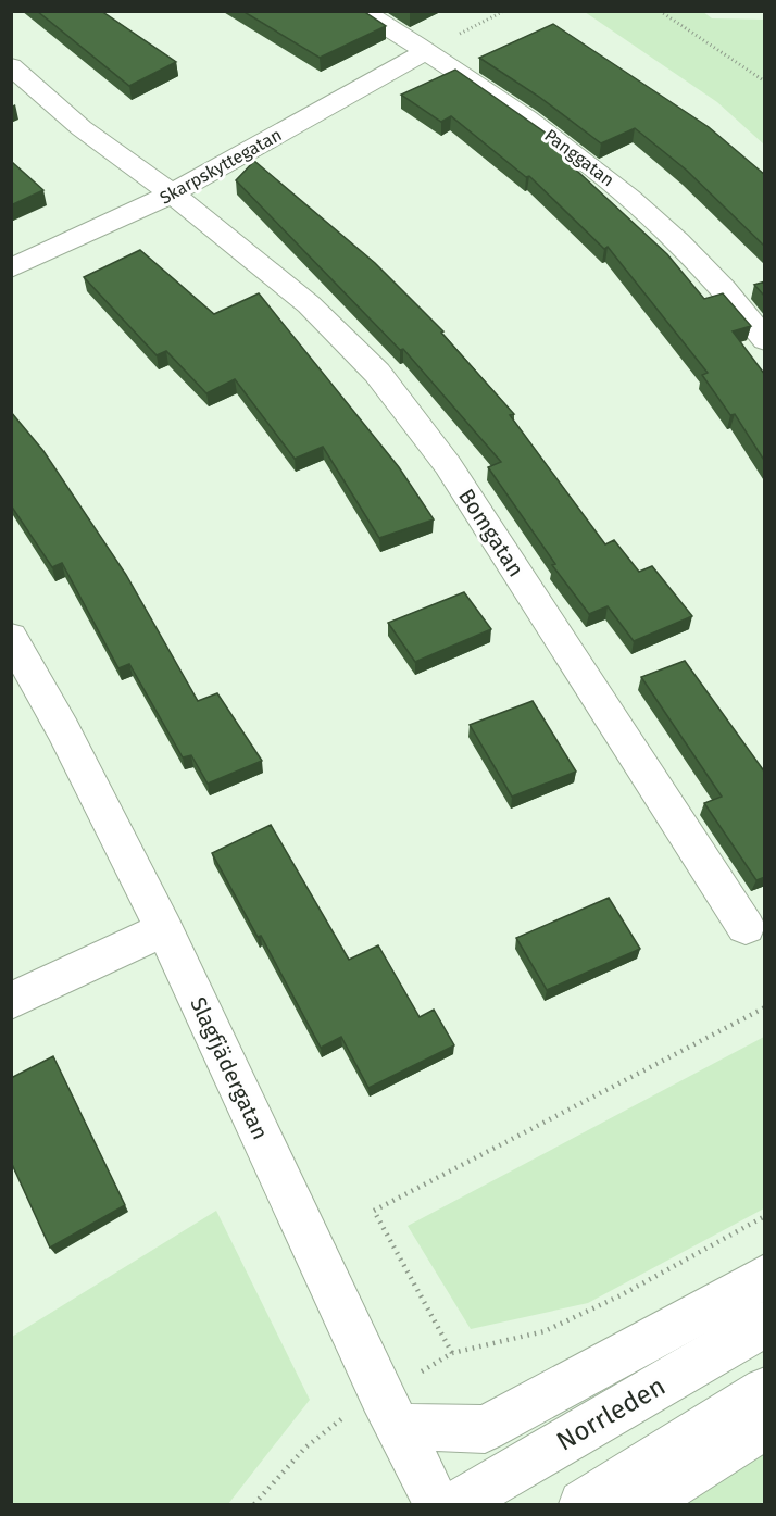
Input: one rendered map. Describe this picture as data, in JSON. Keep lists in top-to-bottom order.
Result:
{
  "streets": {
    "street": [
      "Panggatan",
      "Skarpskyttegatan",
      "Bomgatan",
      "Slagfjädergatan",
      "Norrleden"
    ]
  },
  "crossings": [
    ["Panggatan", "Skarpskyttegatan"],
    ["Skarpskyttegatan", "Bomgatan"]
  ]
}
